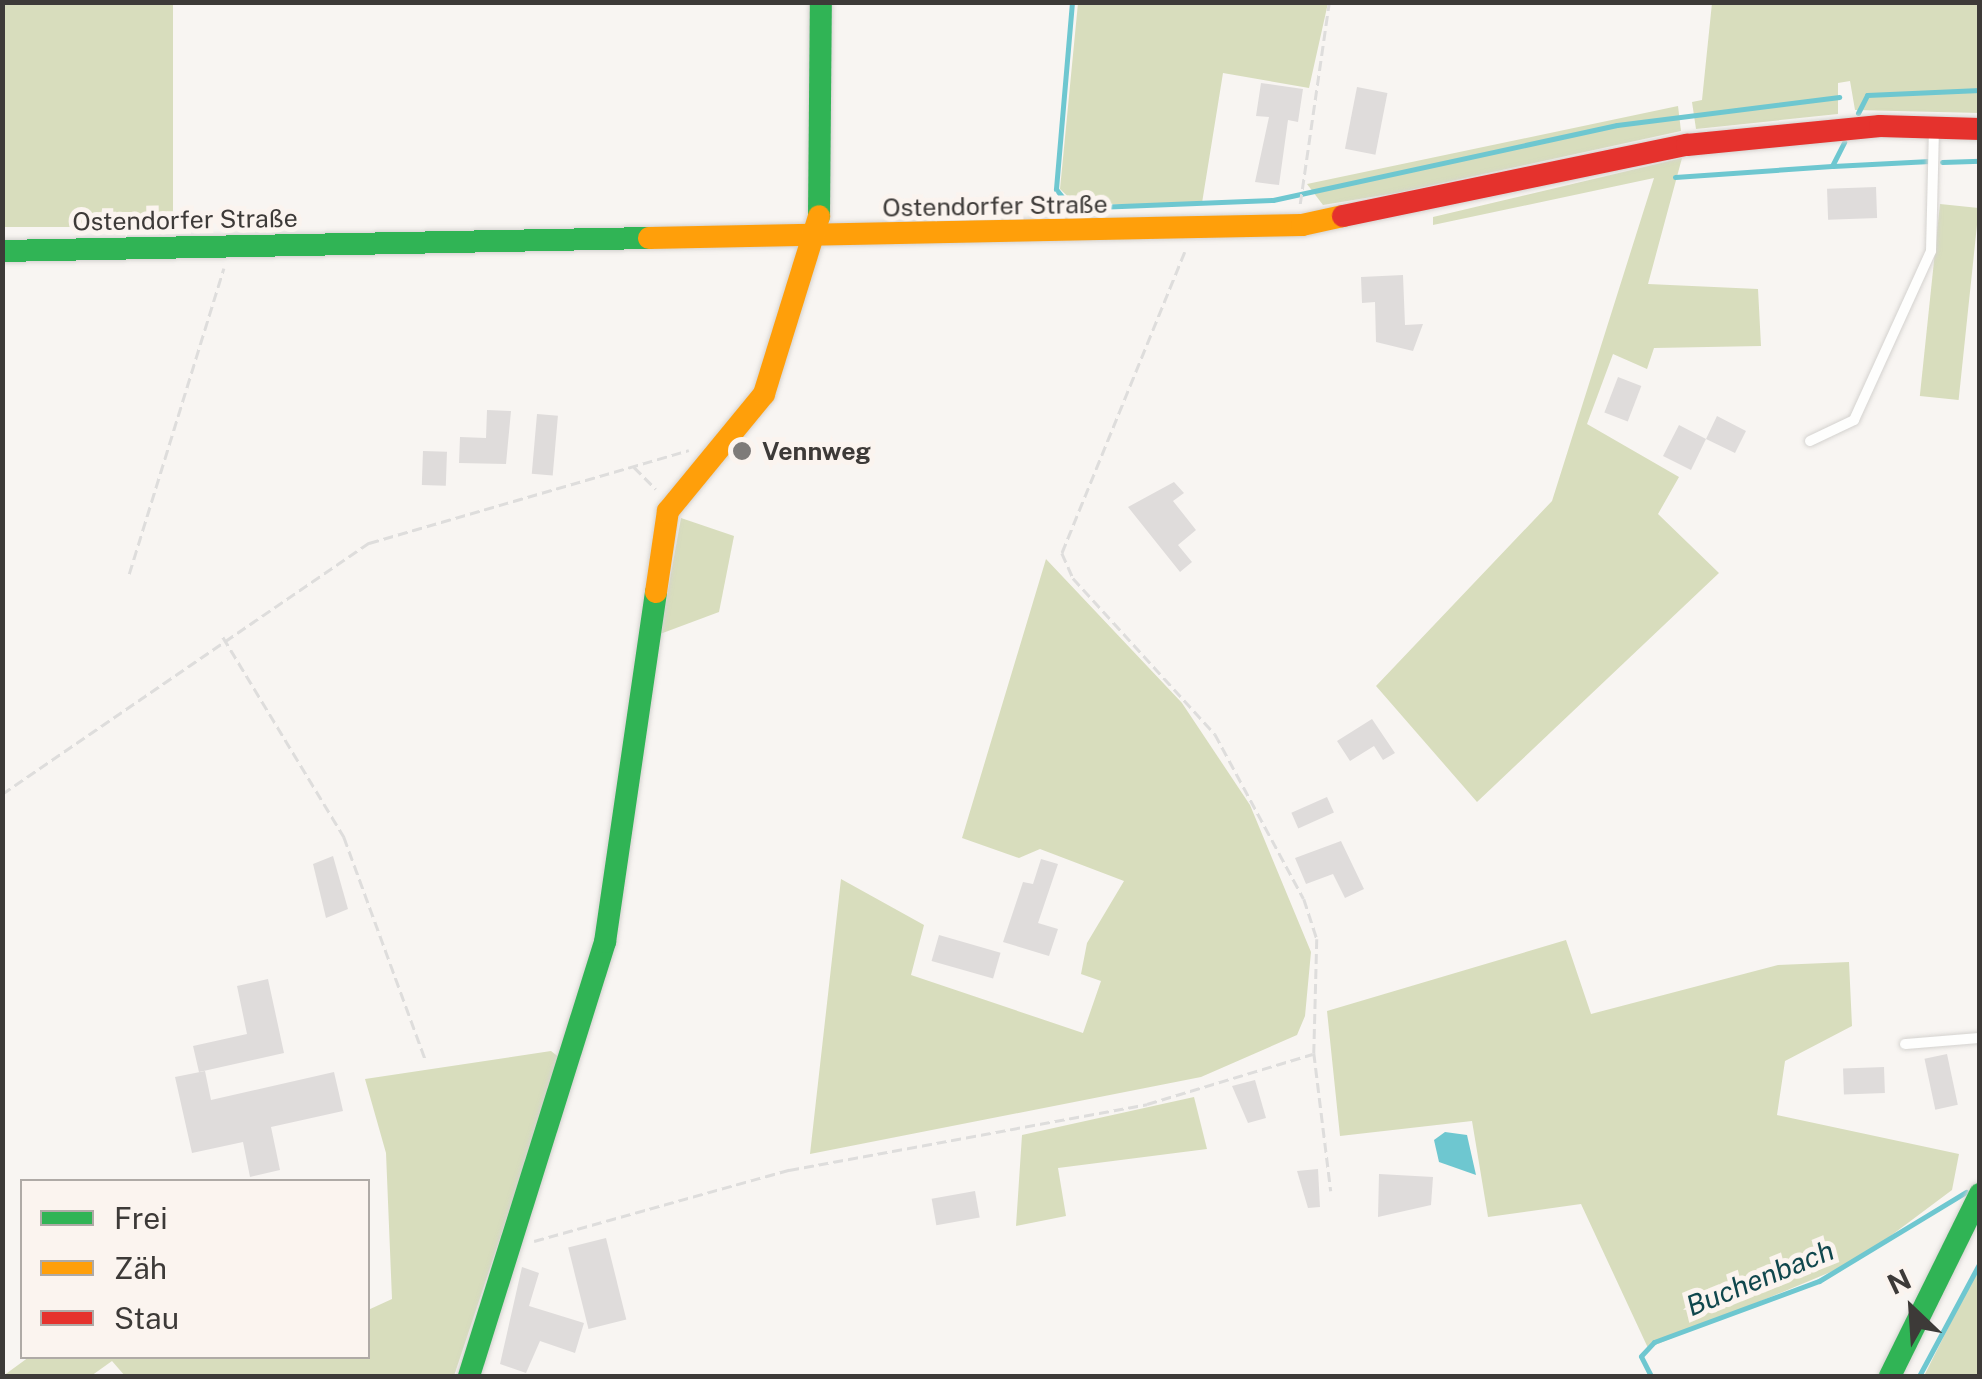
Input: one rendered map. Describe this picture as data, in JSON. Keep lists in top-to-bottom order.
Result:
{
  "streets": {
    "main road": ["Ostendorfer Straße"]
  },
  "water": ["Buchenbach"],
  "places": ["Vennweg"],
  "legend": ["Frei", "Zäh", "Stau"],
  "north": "top left"
}
